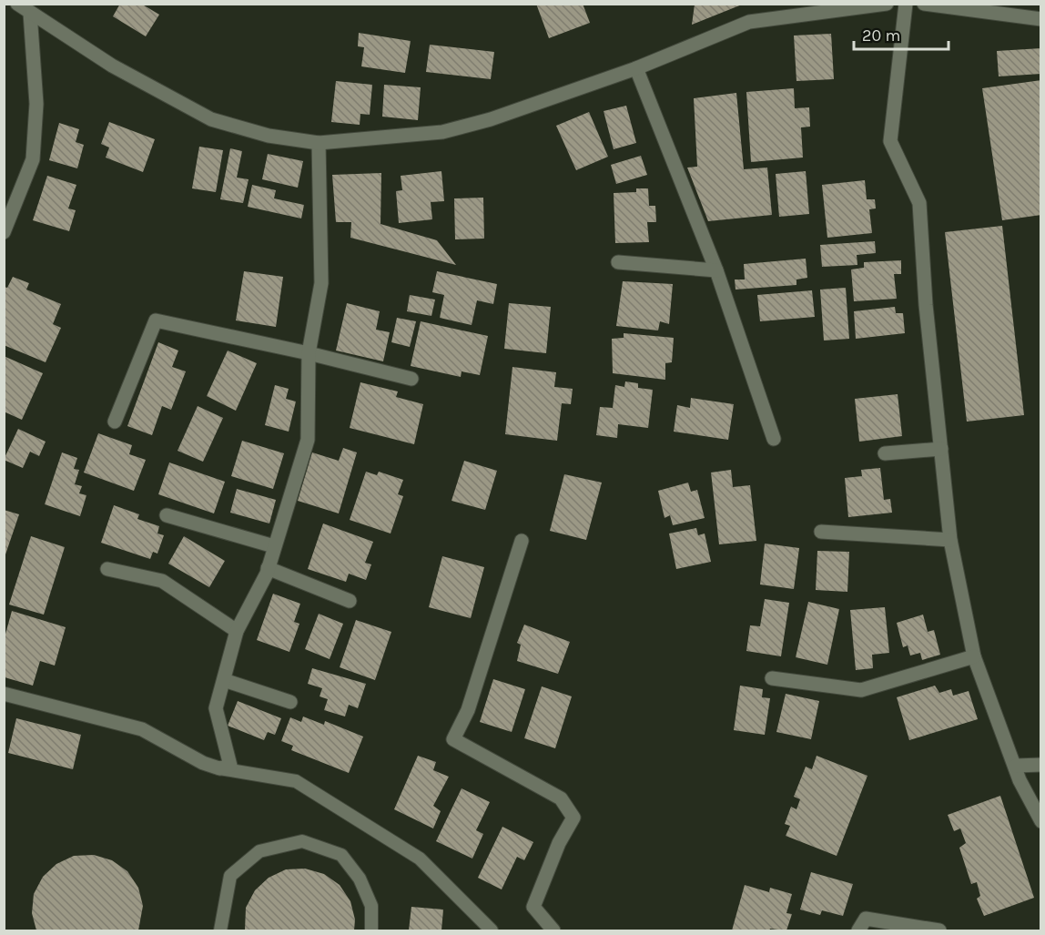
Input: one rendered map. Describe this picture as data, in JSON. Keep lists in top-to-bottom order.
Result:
{
  "scale_bar": "20 m"
}
